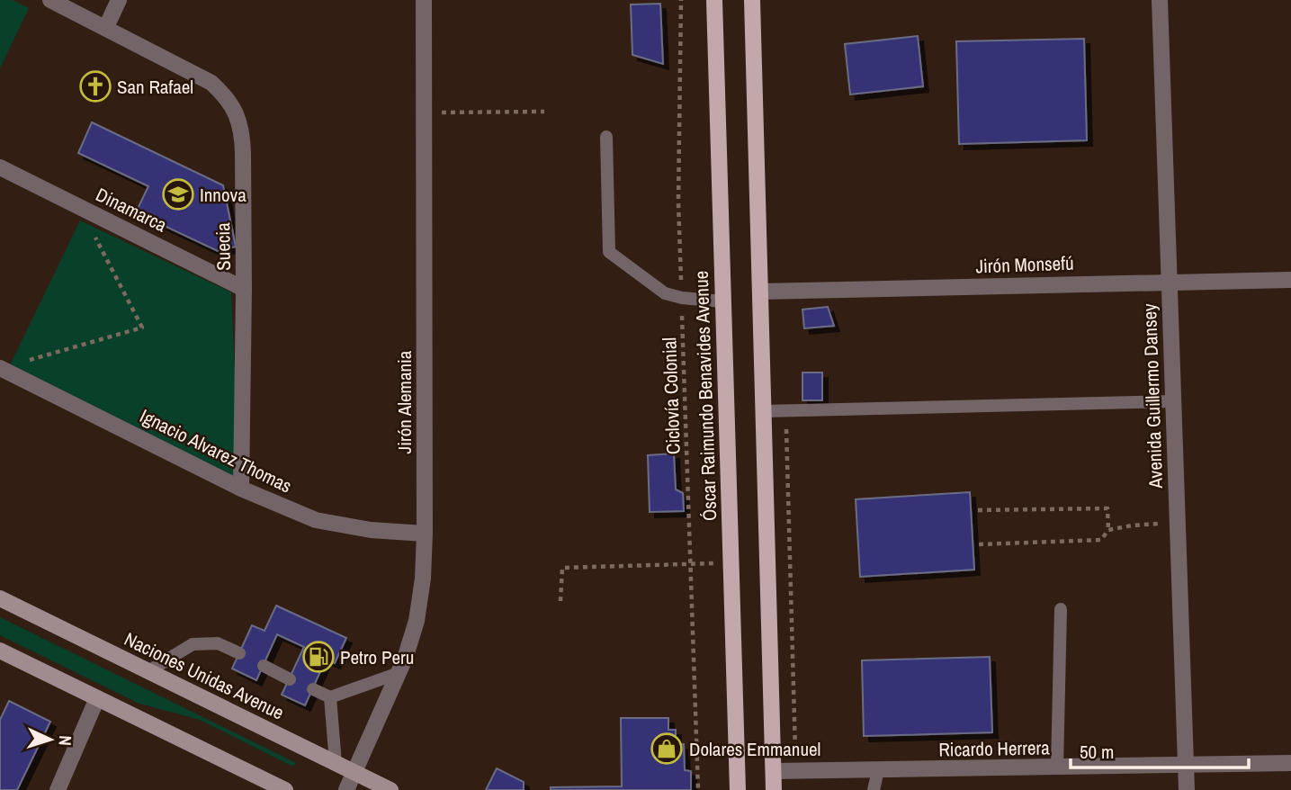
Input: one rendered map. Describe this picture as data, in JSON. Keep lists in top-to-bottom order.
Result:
{
  "streets": {
    "main road": ["Óscar Raimundo Benavides Avenue", "Naciones Unidas Avenue"],
    "street": [
      "Dinamarca",
      "Suecia",
      "Jirón Monsefú",
      "Avenida Guillermo Dansey",
      "Jirón Alemania",
      "Ignacio Alvarez Thomas",
      "Ricardo Herrera"
    ],
    "path": ["Ciclovía Colonial"]
  },
  "crossings": [
    ["Dinamarca", "Suecia"],
    ["Suecia", "Ignacio Alvarez Thomas"],
    ["Jirón Monsefú", "Avenida Guillermo Dansey"],
    ["Avenida Guillermo Dansey", "Ricardo Herrera"],
    ["Jirón Alemania", "Ignacio Alvarez Thomas"],
    ["Jirón Alemania", "Naciones Unidas Avenue"]
  ],
  "places": {
    "church": ["San Rafael"],
    "school or university": ["Innova"],
    "fuel station": ["Petro Peru"],
    "shop": ["Dolares Emmanuel"]
  },
  "scale_bar": "50 m",
  "north": "right"
}
